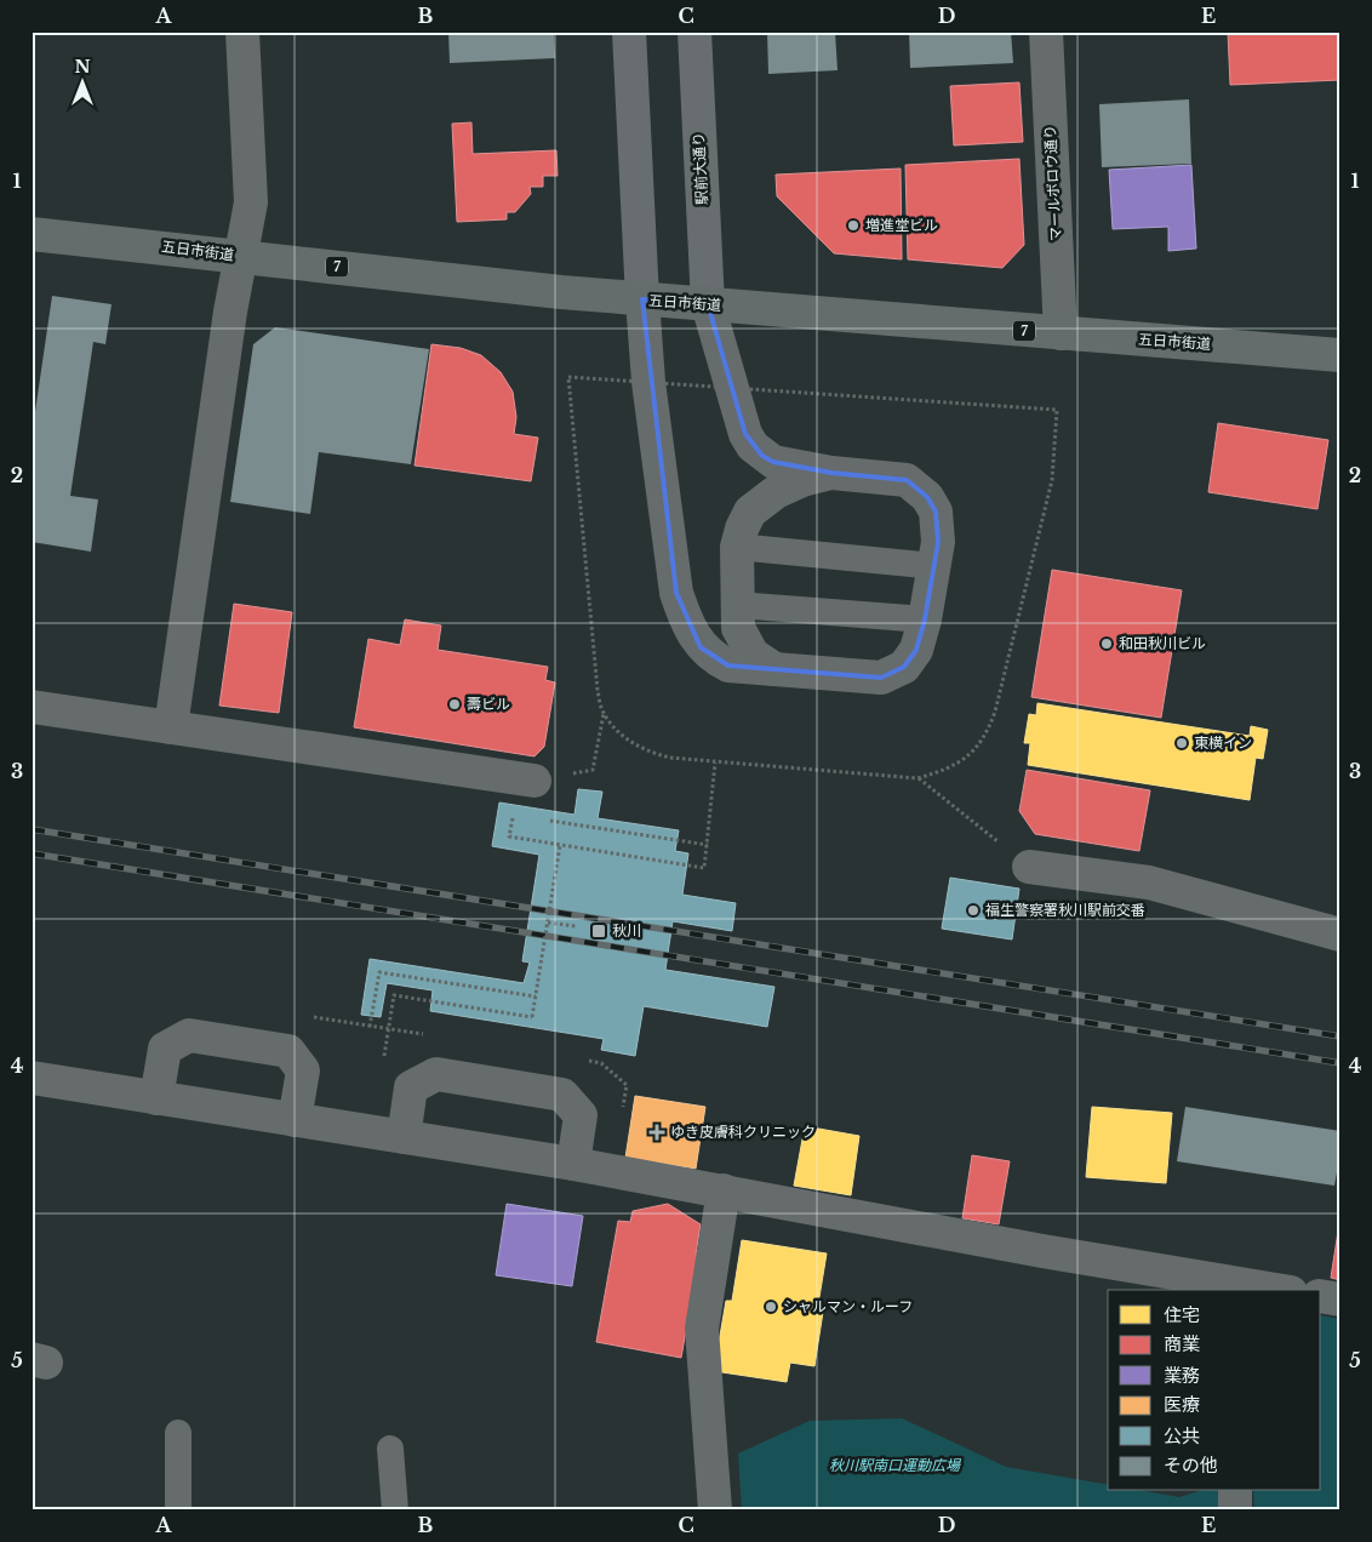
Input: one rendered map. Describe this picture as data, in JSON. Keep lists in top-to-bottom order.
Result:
{
  "streets": {
    "main road": ["五日市街道", "7"],
    "street": ["駅前大通り", "マールボロウ通り"]
  },
  "crossings": [
    ["駅前大通り", "五日市街道"],
    ["マールボロウ通り", "五日市街道"]
  ],
  "parks": ["秋川駅南口運動広場"],
  "places": {
    "other": [
      "増進堂ビル",
      "和田秋川ビル",
      "壽ビル",
      "東横イン",
      "福生警察署秋川駅前交番",
      "シャルマン・ルーフ"
    ],
    "transit": ["秋川"],
    "health": ["ゆき皮膚科クリニック"]
  },
  "legend": [
    "住宅",
    "商業",
    "業務",
    "医療",
    "公共",
    "その他"
  ],
  "north": "top",
  "grid": {
    "columns": [
      "A",
      "B",
      "C",
      "D",
      "E"
    ],
    "rows": [
      "1",
      "2",
      "3",
      "4",
      "5"
    ]
  }
}
